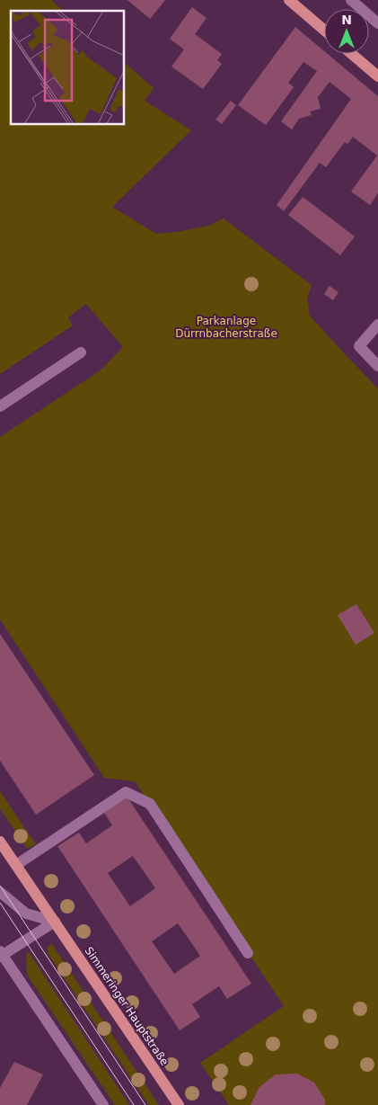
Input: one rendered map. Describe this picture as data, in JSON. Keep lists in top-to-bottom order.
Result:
{
  "streets": {
    "main road": ["Simmeringer Hauptstraße"]
  },
  "parks": ["Parkanlage Dürrnbacherstraße"],
  "north": "top"
}
